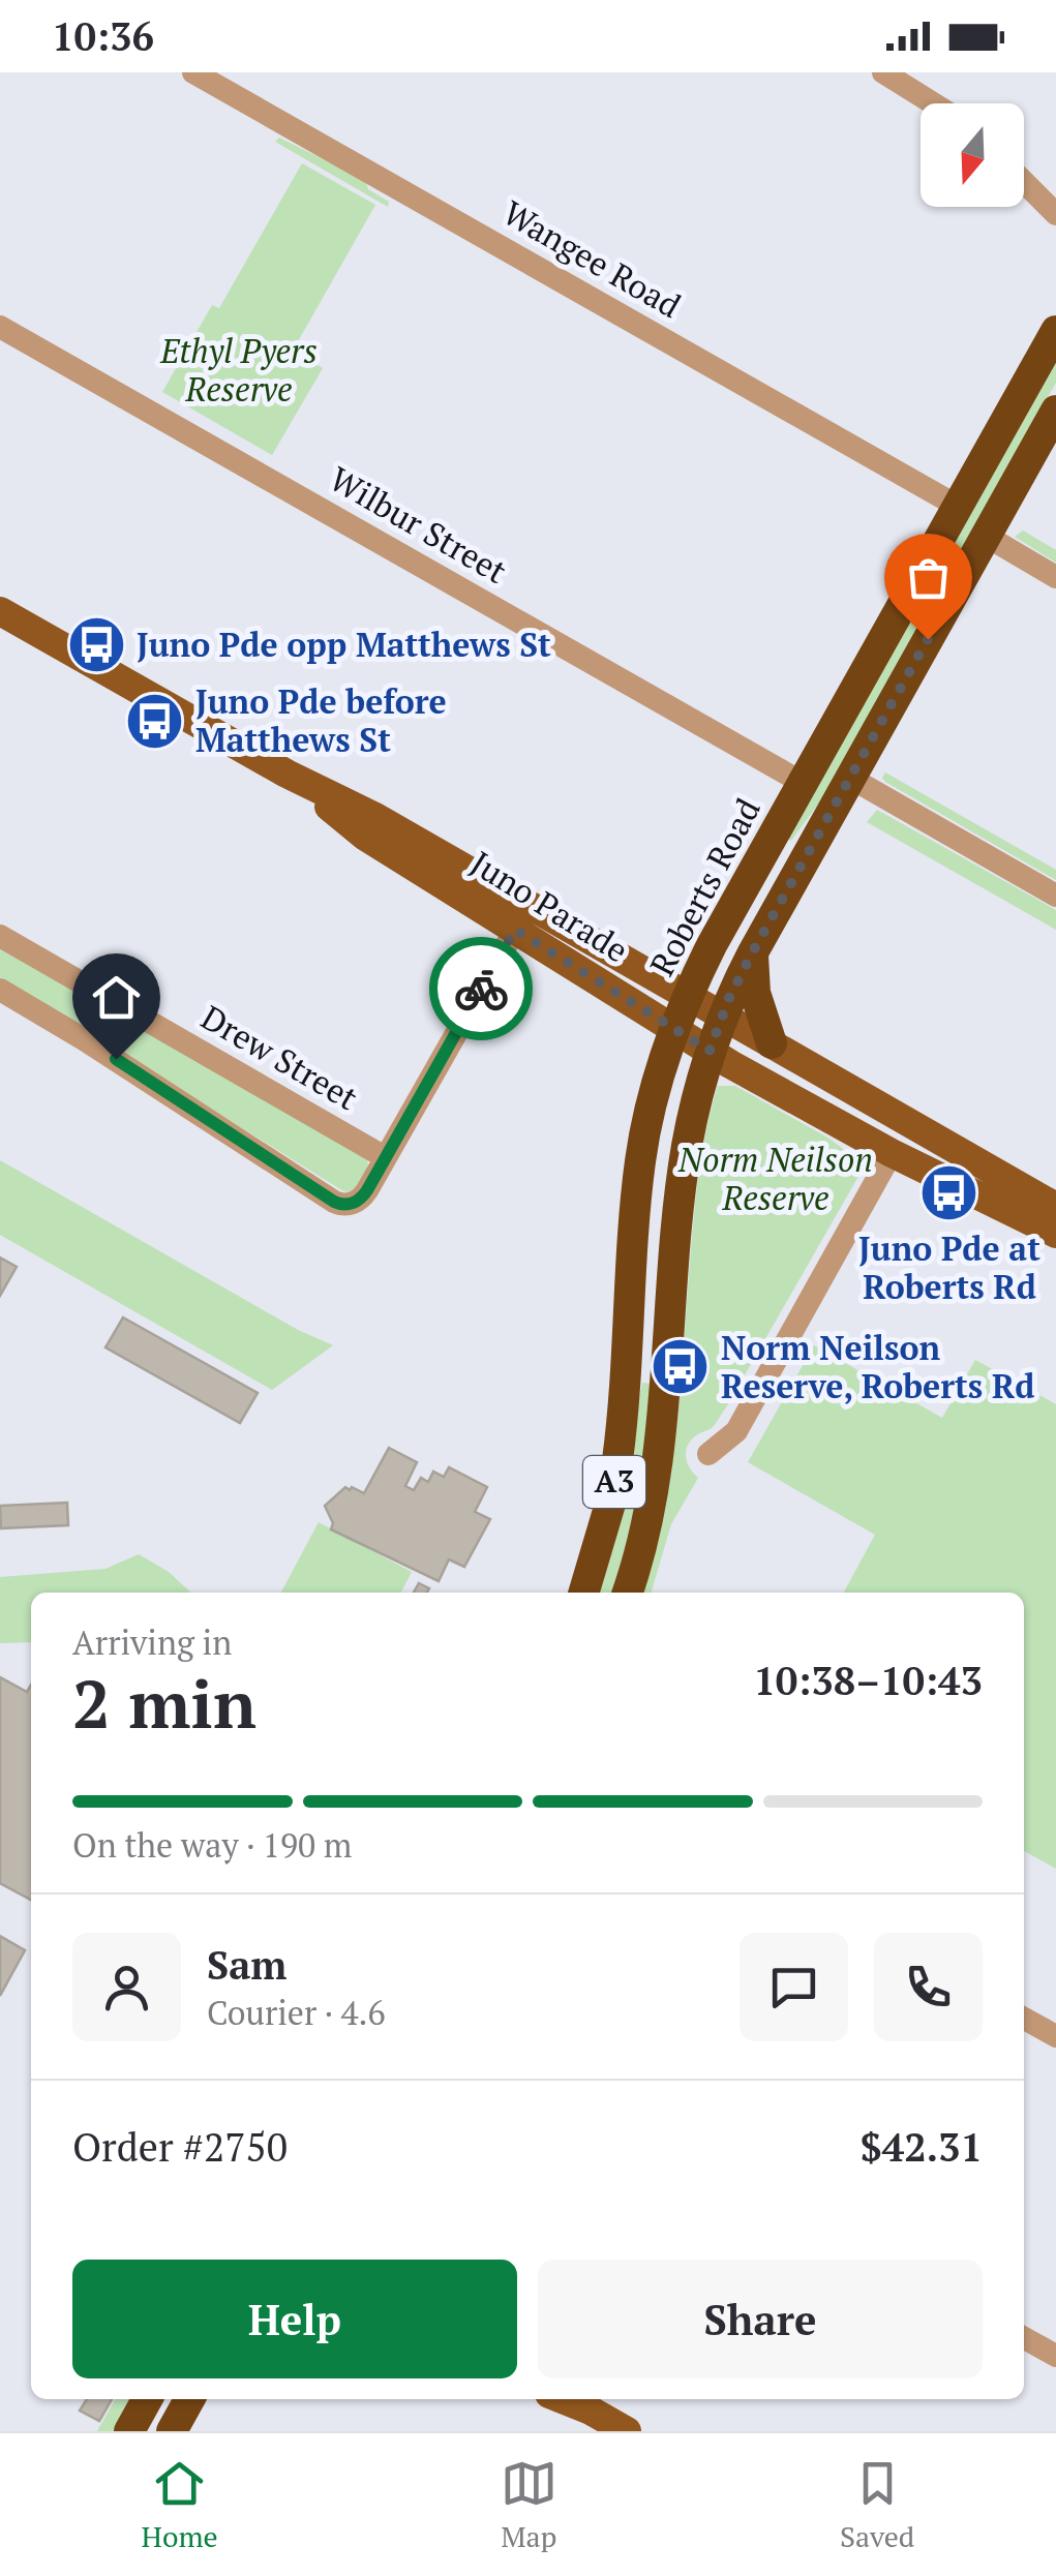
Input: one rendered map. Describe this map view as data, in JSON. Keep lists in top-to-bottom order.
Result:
{
  "streets": {
    "highway": ["Roberts Road", "A3"],
    "main road": ["Juno Parade"],
    "street": ["Wangee Road", "Wilbur Street", "Drew Street"]
  },
  "crossings": [
    ["Wangee Road", "Roberts Road"],
    ["Wilbur Street", "Roberts Road"],
    ["Roberts Road", "Juno Parade"],
    ["Juno Parade", "A3"]
  ],
  "parks": ["Ethyl Pyers Reserve", "Norm Neilson Reserve"],
  "places": {
    "bus stop": [
      "Juno Pde opp Matthews St",
      "Juno Pde before Matthews St",
      "Juno Pde at Roberts Rd",
      "Norm Neilson Reserve, Roberts Rd"
    ]
  },
  "north": "bottom",
  "page": {
    "status": "10:36",
    "heading": ["2 min", "Arriving in", "10:38–10:43"],
    "panel": [
      "Sam",
      "Courier · 4.6",
      "Order #2750",
      "$42.31"
    ],
    "bar": "On the way · 190 m",
    "buttons": ["Help", "Share"],
    "tabs": ["Home", "Map", "Saved"]
  }
}
